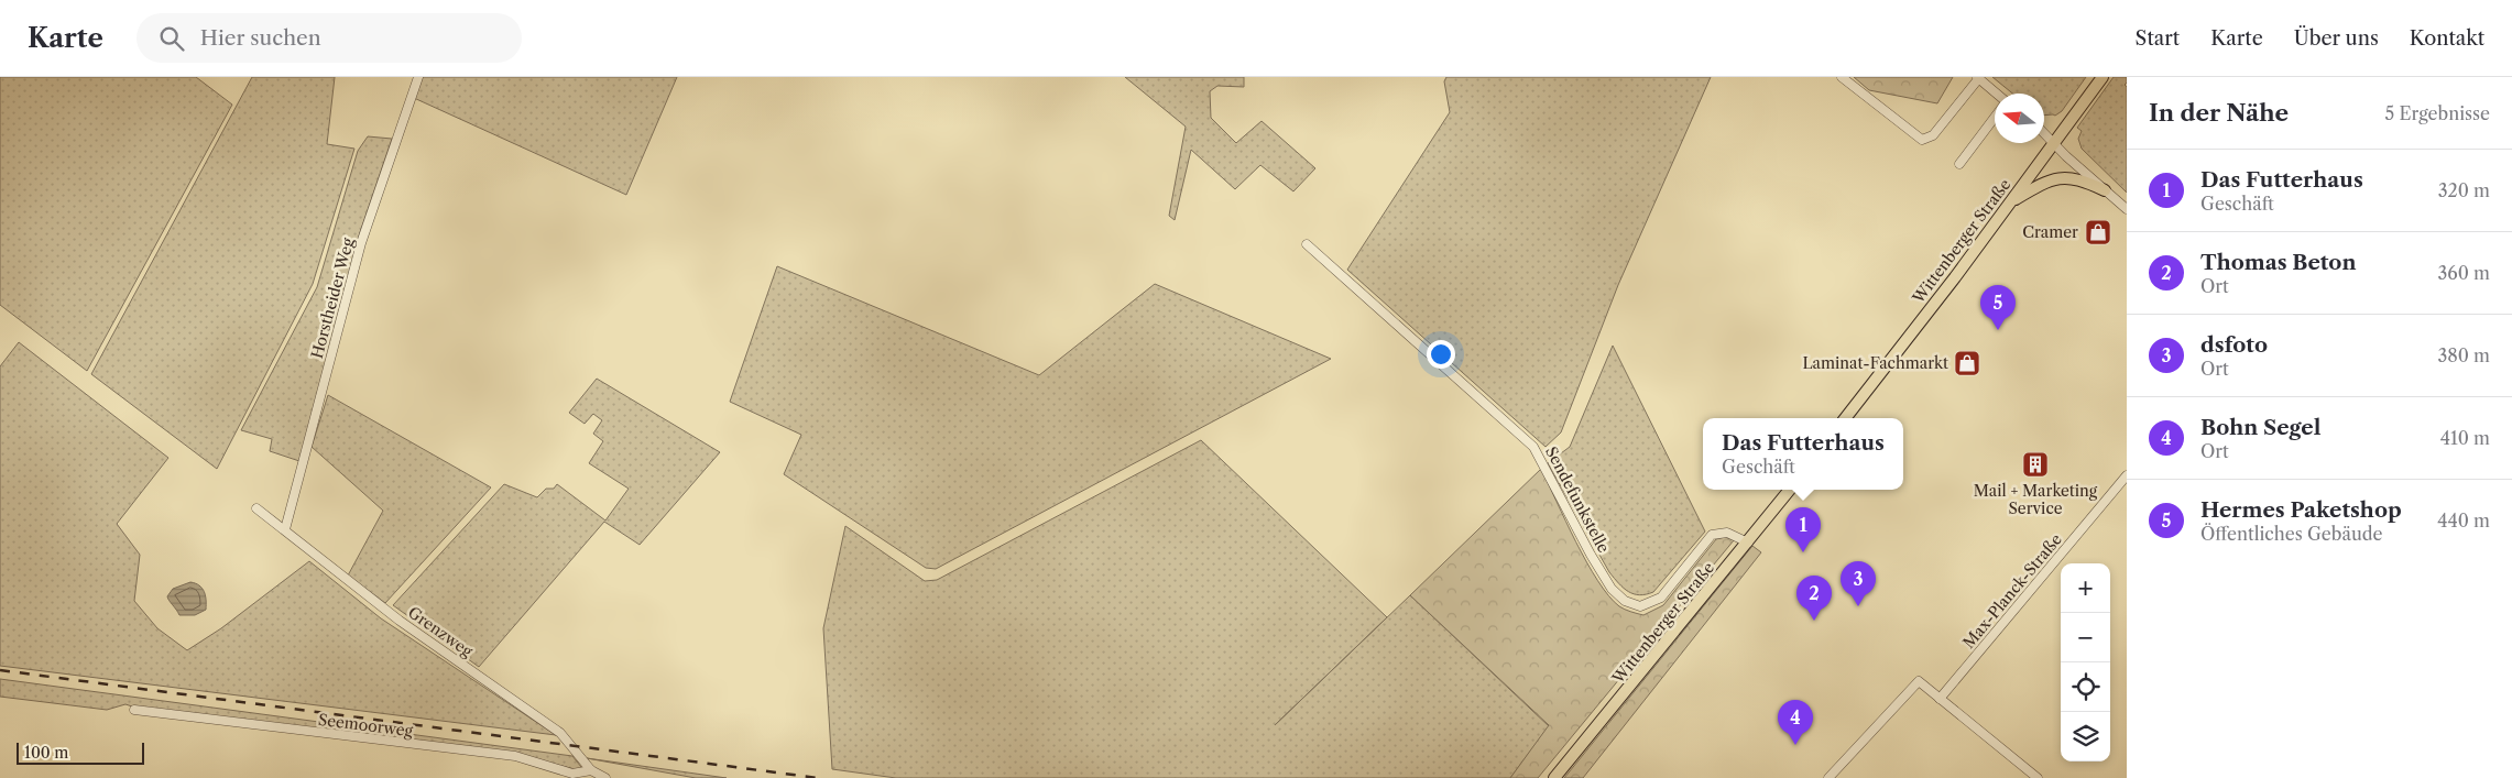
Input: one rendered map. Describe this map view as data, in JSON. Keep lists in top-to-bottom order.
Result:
{
  "streets": {
    "main road": ["Wittenberger Straße"],
    "street": [
      "Horstheider Weg",
      "Sendefunkstelle",
      "Max-Planck-Straße",
      "Grenzweg",
      "Seemoorweg"
    ]
  },
  "crossings": [
    ["Wittenberger Straße", "Sendefunkstelle"],
    ["Horstheider Weg", "Grenzweg"],
    ["Grenzweg", "Seemoorweg"]
  ],
  "places": {
    "shop": ["Cramer", "Laminat-Fachmarkt"],
    "building": ["Mail + Marketing Service"]
  },
  "scale_bar": "100 m",
  "north": "left",
  "page": {
    "header": "Karte",
    "search": "Hier suchen",
    "nav": [
      "Start",
      "Karte",
      "Über uns",
      "Kontakt"
    ],
    "heading": ["In der Nähe", "5 Ergebnisse"],
    "list": [
      {
        "mark": "1",
        "name": "Das Futterhaus",
        "note": "Geschäft",
        "value": "320 m"
      },
      {
        "mark": "2",
        "name": "Thomas Beton",
        "note": "Ort",
        "value": "360 m"
      },
      {
        "mark": "3",
        "name": "dsfoto",
        "note": "Ort",
        "value": "380 m"
      },
      {
        "mark": "4",
        "name": "Bohn Segel",
        "note": "Ort",
        "value": "410 m"
      },
      {
        "mark": "5",
        "name": "Hermes Paketshop",
        "note": "Öffentliches Gebäude",
        "value": "440 m"
      }
    ],
    "pins": [
      "5",
      "1",
      "3",
      "2",
      "4"
    ],
    "popup": ["Das Futterhaus", "Geschäft"],
    "map_buttons": ["+", "−"],
    "scale": "100 m"
  }
}
